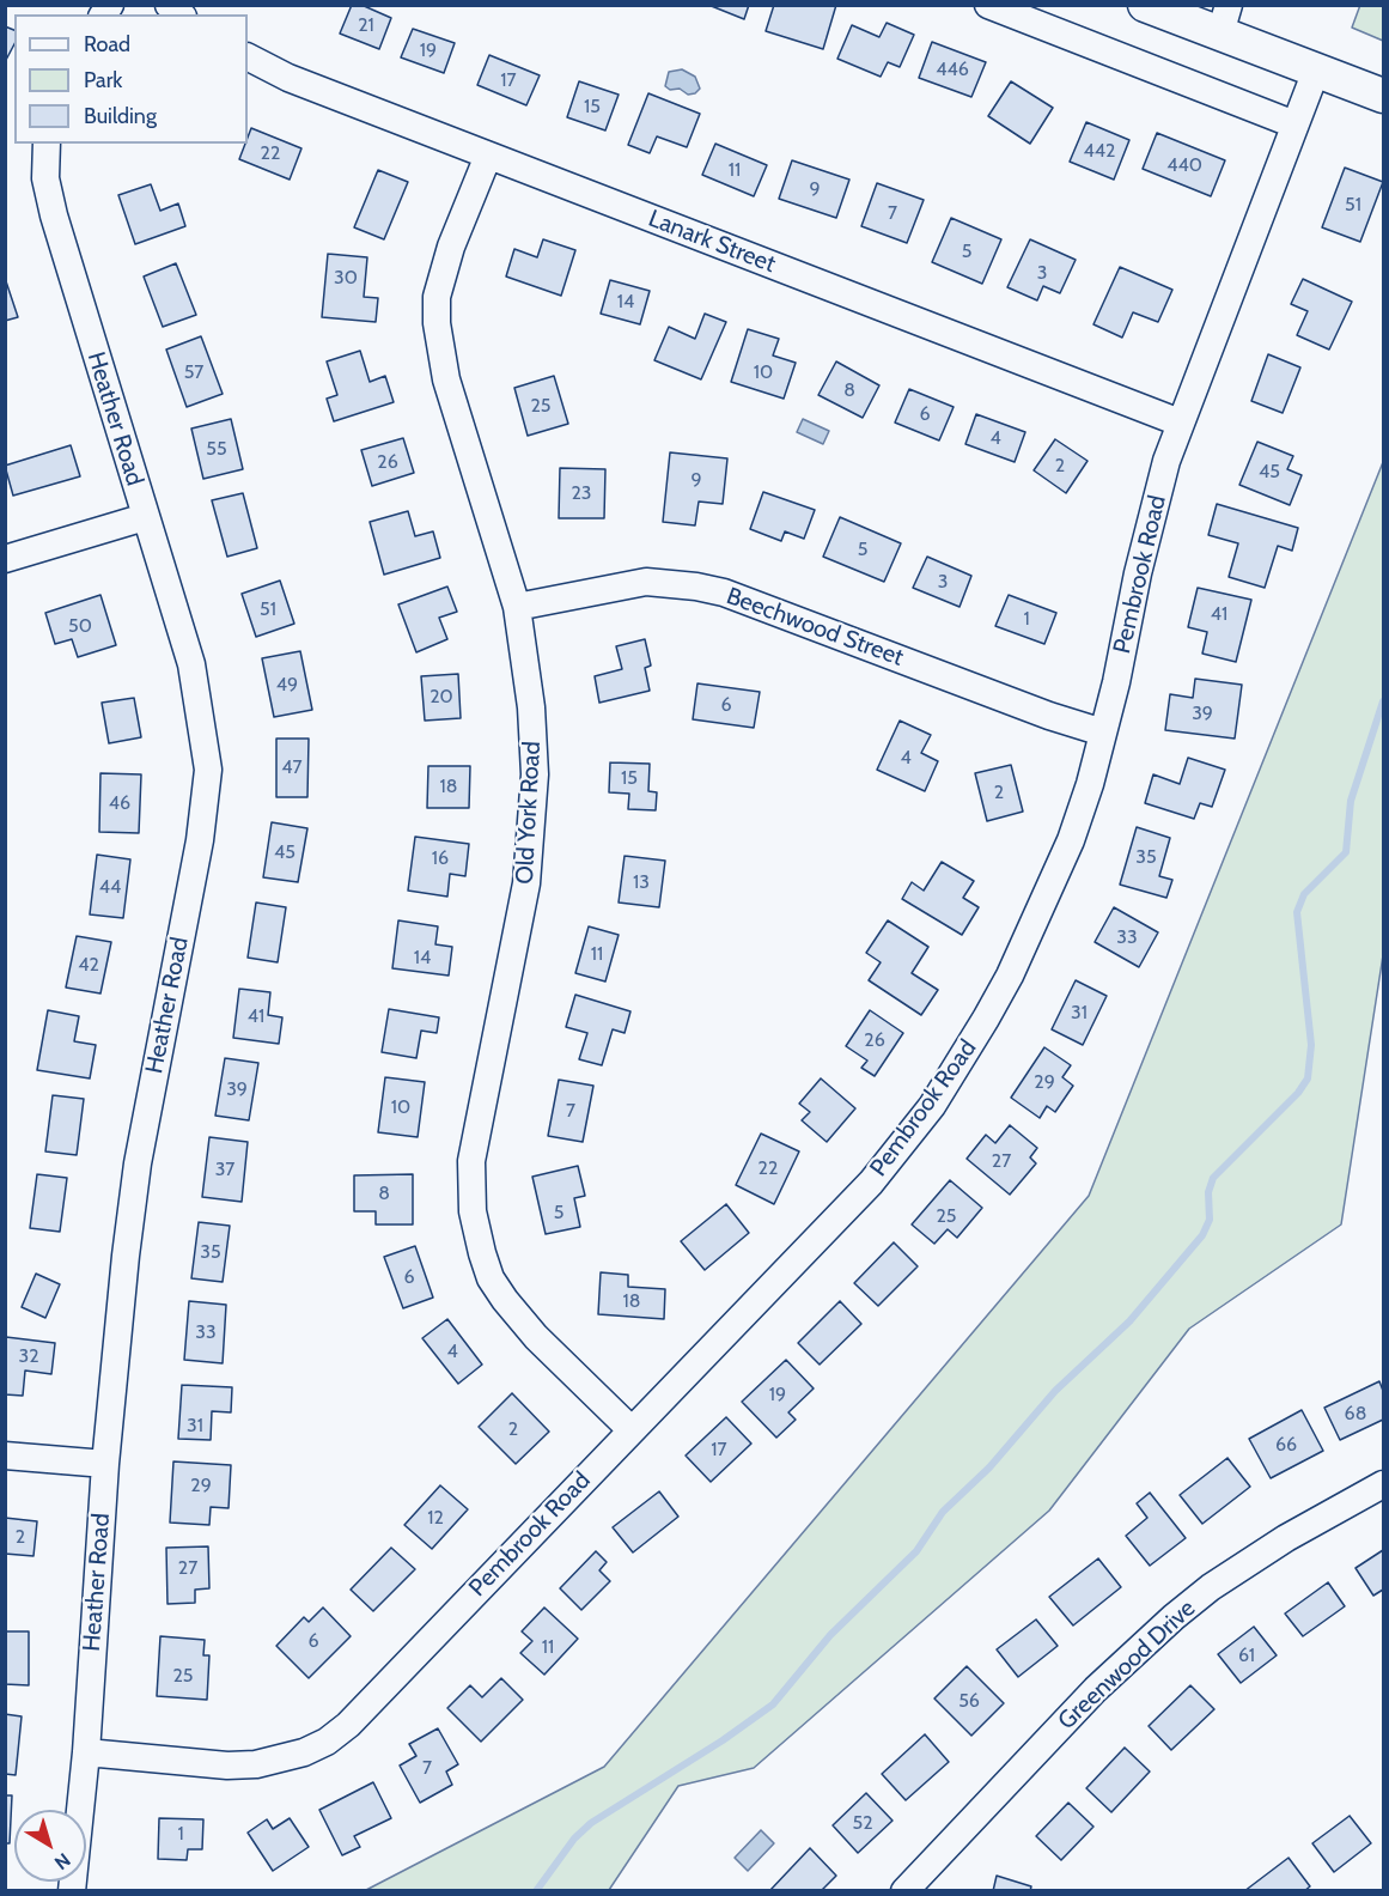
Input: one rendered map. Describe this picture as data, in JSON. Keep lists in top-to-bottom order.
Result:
{
  "streets": {
    "street": [
      "Lanark Street",
      "Heather Road",
      "Pembrook Road",
      "Beechwood Street",
      "Old York Road",
      "Greenwood Drive"
    ]
  },
  "crossings": [
    ["Lanark Street", "Pembrook Road"],
    ["Lanark Street", "Old York Road"],
    ["Heather Road", "Pembrook Road"],
    ["Pembrook Road", "Beechwood Street"],
    ["Pembrook Road", "Old York Road"],
    ["Beechwood Street", "Old York Road"]
  ],
  "house_numbers": [
    "21",
    "19",
    "446",
    "17",
    "15",
    "442",
    "22",
    "440",
    "11",
    "9",
    "51",
    "7",
    "5",
    "3",
    "30",
    "14",
    "57",
    "10",
    "8",
    "25",
    "6",
    "4",
    "55",
    "26",
    "2",
    "45",
    "9",
    "23",
    "5",
    "3",
    "51",
    "41",
    "1",
    "50",
    "49",
    "20",
    "6",
    "39",
    "4",
    "47",
    "15",
    "18",
    "2",
    "46",
    "45",
    "35",
    "16",
    "13",
    "44",
    "33",
    "11",
    "14",
    "42",
    "31",
    "41",
    "26",
    "29",
    "39",
    "10",
    "7",
    "27",
    "22",
    "37",
    "8",
    "5",
    "25",
    "35",
    "6",
    "18",
    "33",
    "4",
    "32",
    "19",
    "68",
    "31",
    "2",
    "66",
    "17",
    "29",
    "12",
    "2",
    "27",
    "6",
    "11",
    "61",
    "25",
    "56",
    "7",
    "52",
    "1"
  ],
  "legend": ["Road", "Park", "Building"],
  "north": "bottom right"
}
